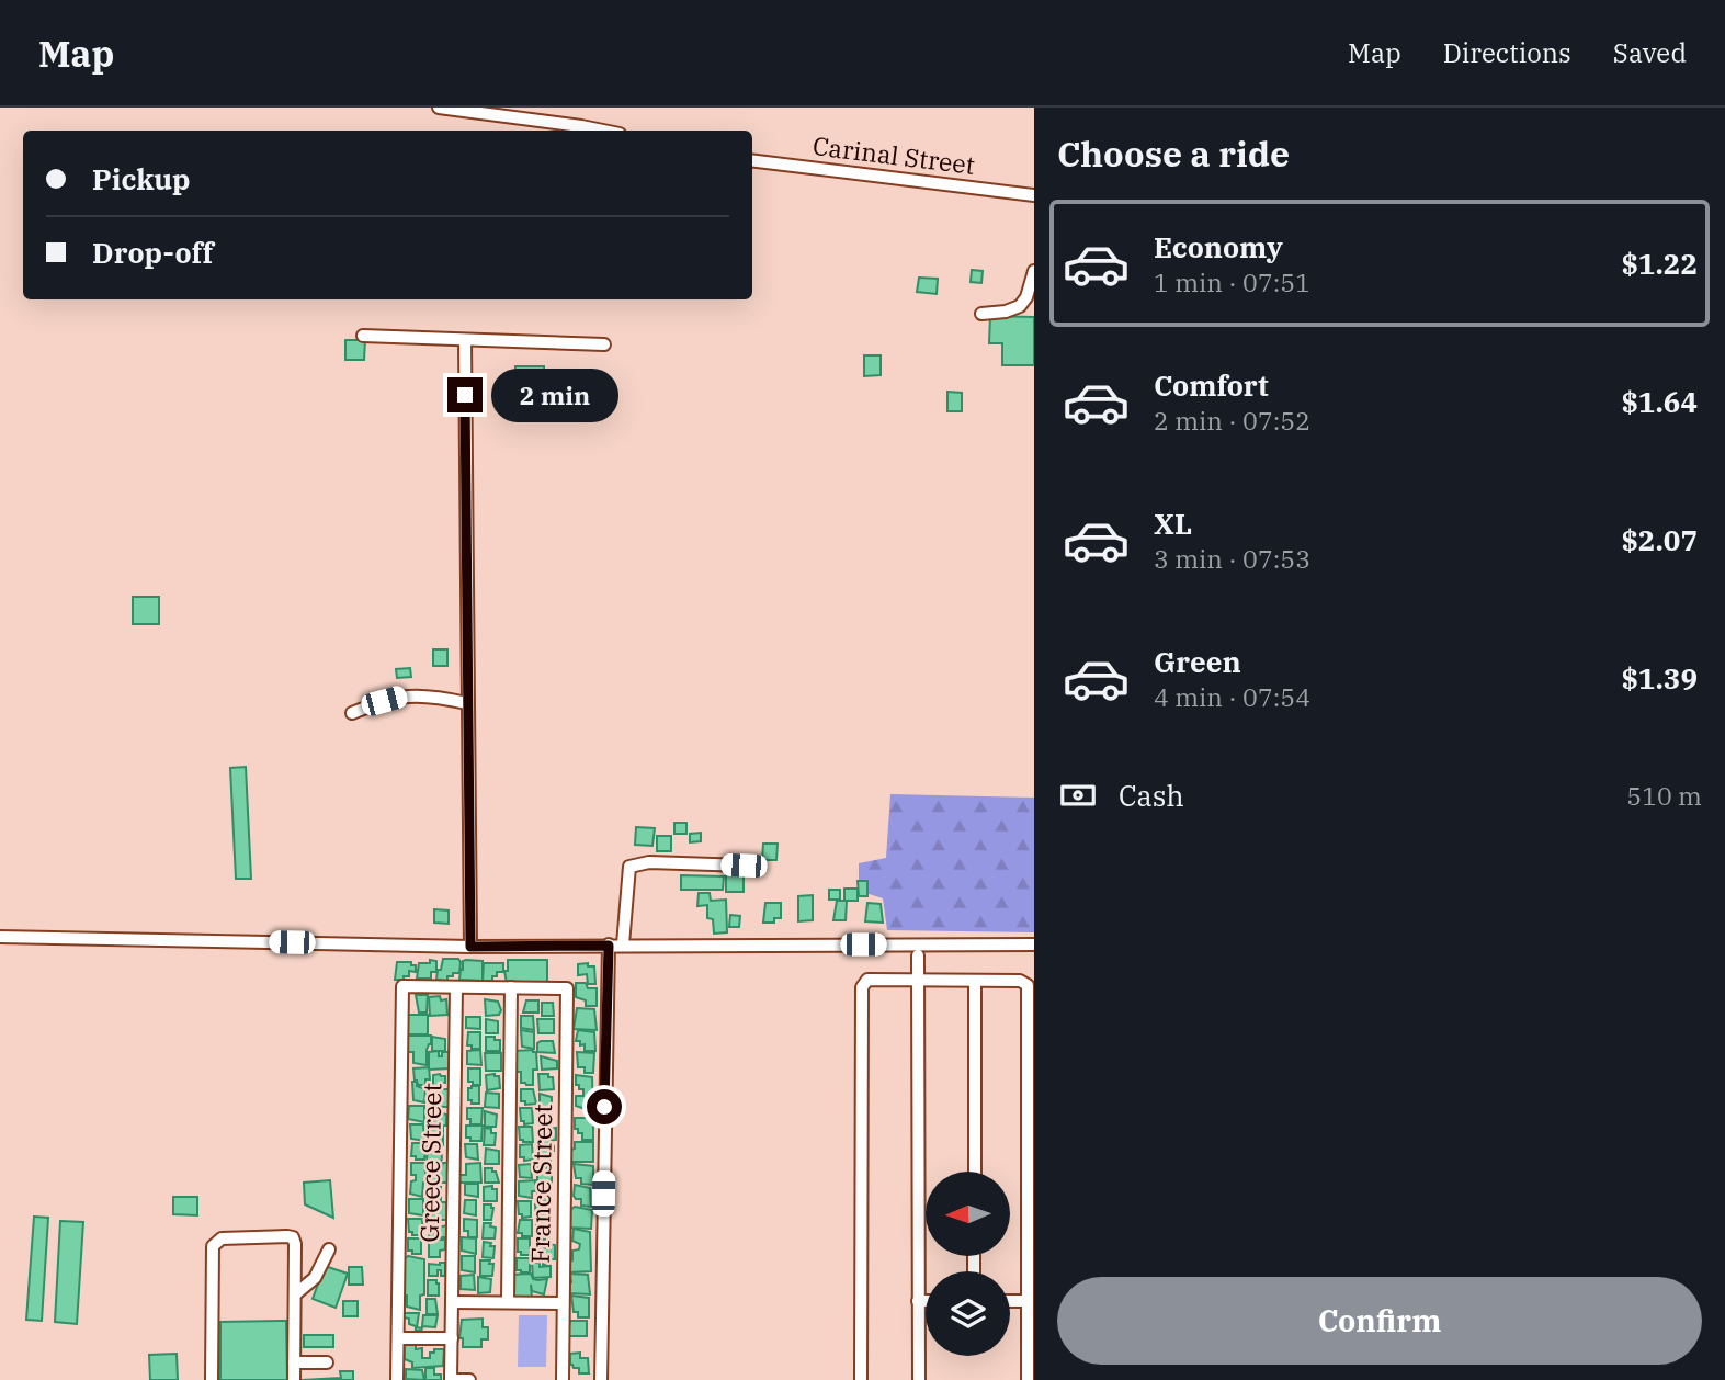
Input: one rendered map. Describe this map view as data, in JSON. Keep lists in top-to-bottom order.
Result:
{
  "streets": {
    "street": ["Carinal Street", "Greece Street", "France Street"]
  },
  "north": "left",
  "page": {
    "header": "Map",
    "nav": ["Map", "Directions", "Saved"],
    "heading": "Choose a ride",
    "banner": ["Pickup", "Drop-off"],
    "list": [
      {
        "name": "Economy",
        "note": "1 min · 07:51",
        "value": "$1.22"
      },
      {
        "name": "Comfort",
        "note": "2 min · 07:52",
        "value": "$1.64"
      },
      {
        "name": "XL",
        "note": "3 min · 07:53",
        "value": "$2.07"
      },
      {
        "name": "Green",
        "note": "4 min · 07:54",
        "value": "$1.39"
      }
    ],
    "bubble": "2 min",
    "pay": ["Cash", "510 m"],
    "buttons": "Confirm"
  }
}
